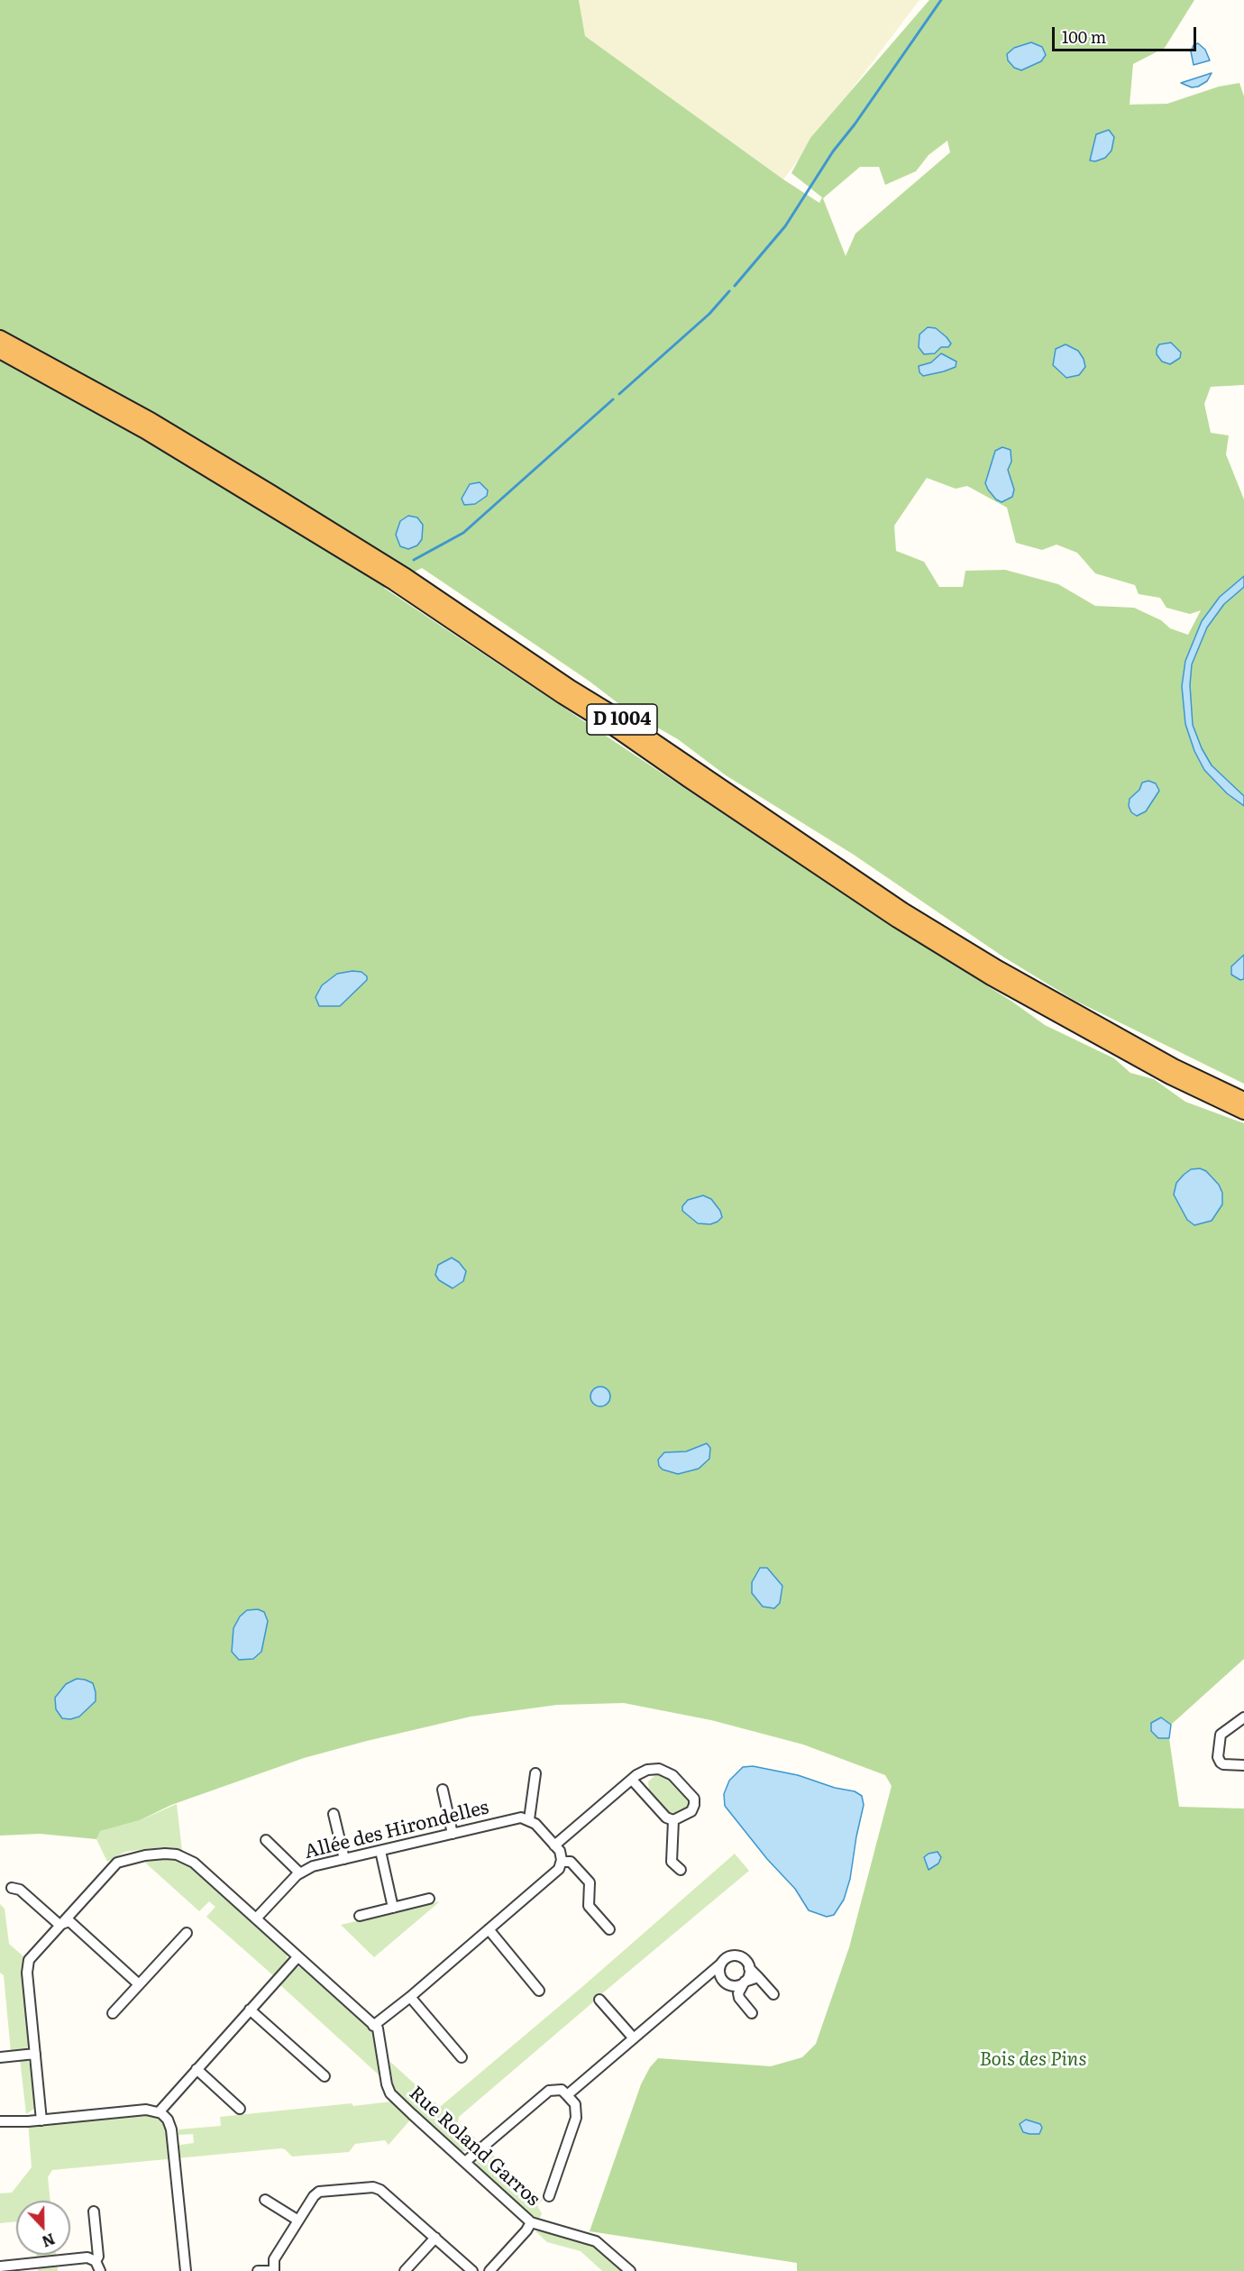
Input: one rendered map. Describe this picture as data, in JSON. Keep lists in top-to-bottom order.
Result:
{
  "streets": {
    "highway": ["D 1004"],
    "street": ["Allée des Hirondelles", "Rue Roland Garros"]
  },
  "crossings": [
    ["Allée des Hirondelles", "Rue Roland Garros"]
  ],
  "parks": ["Bois des Pins"],
  "scale_bar": "100 m",
  "north": "bottom"
}
